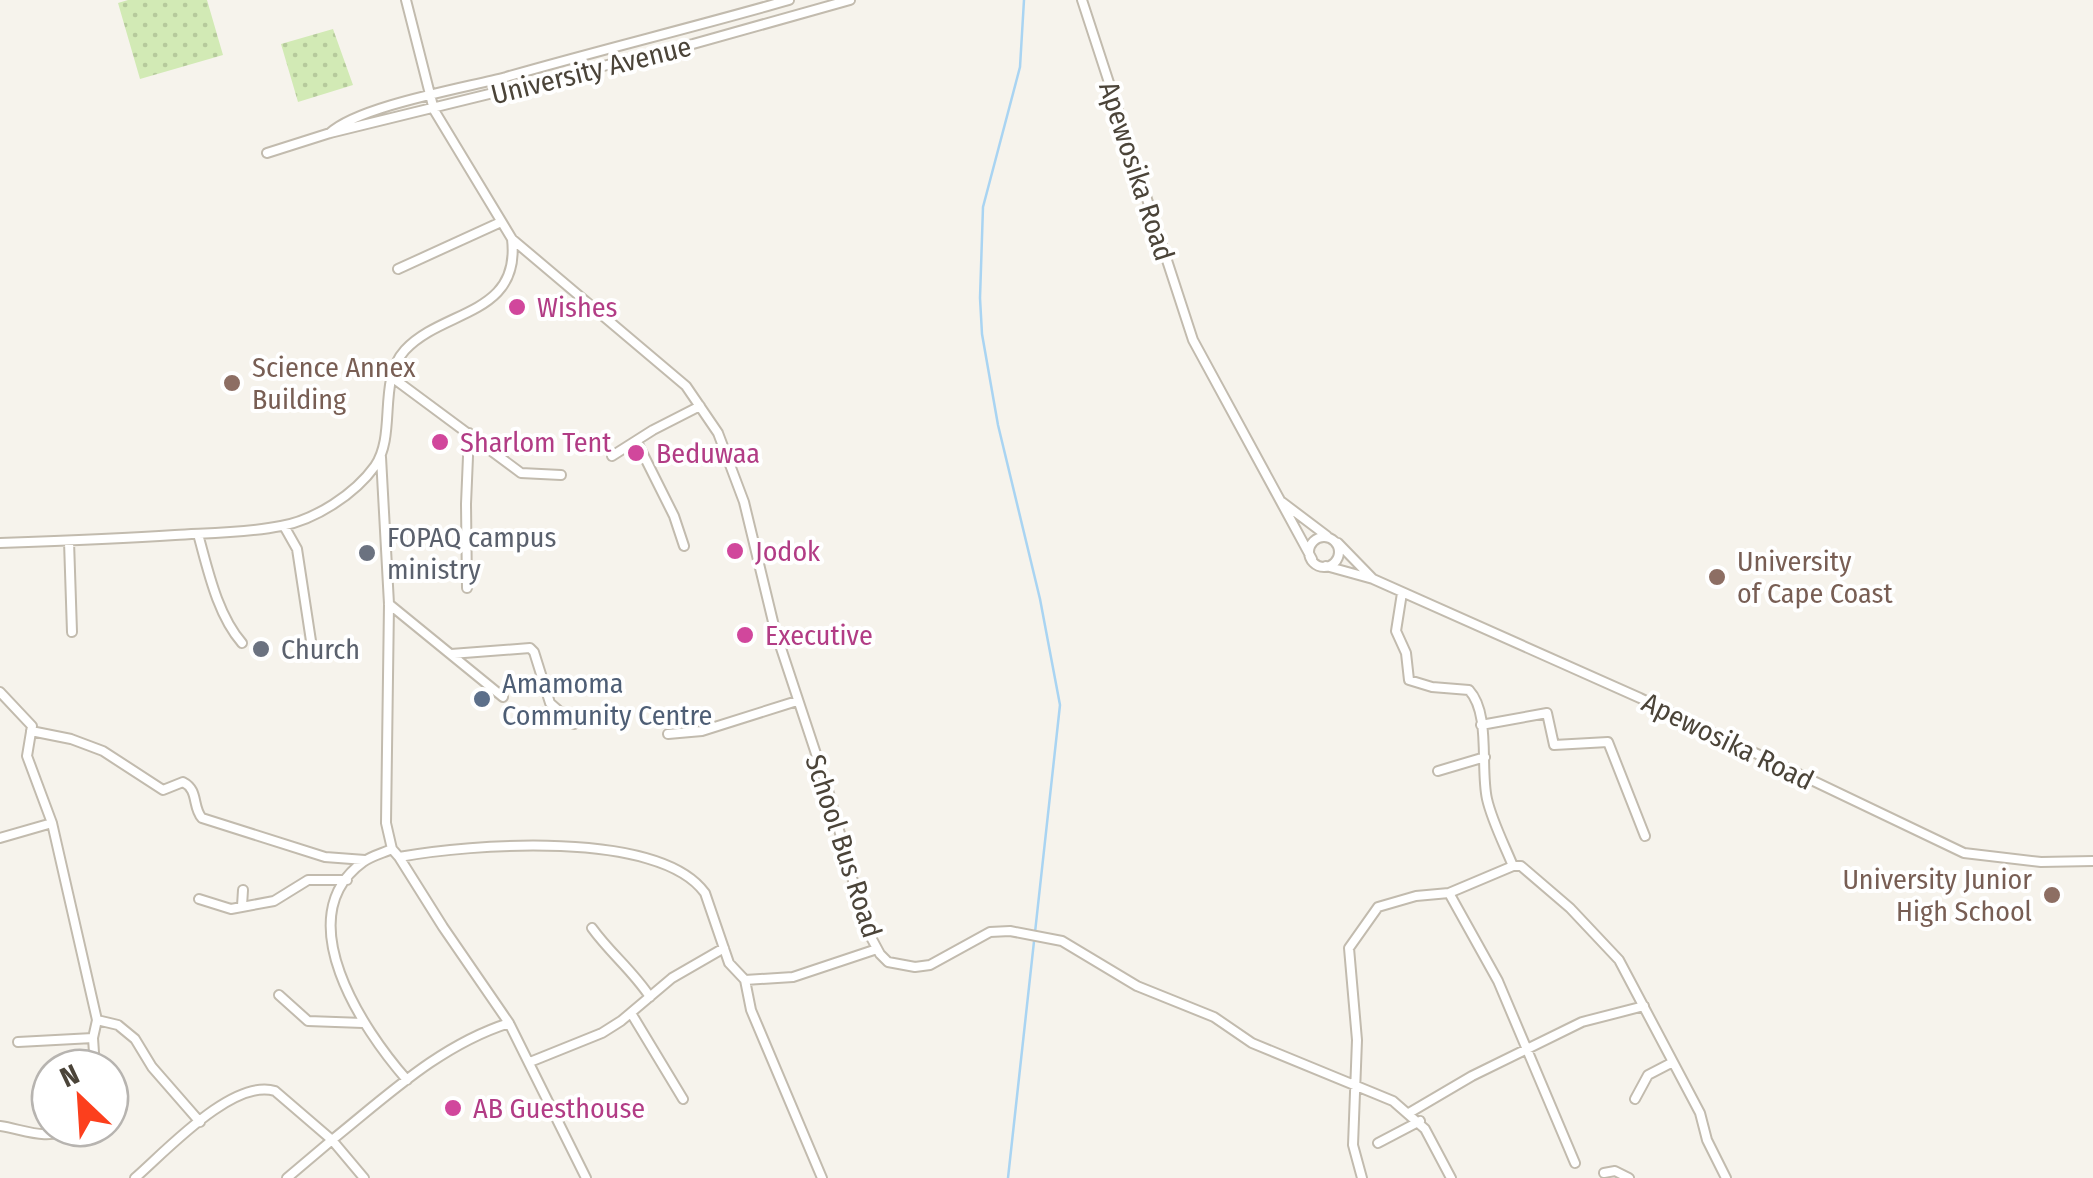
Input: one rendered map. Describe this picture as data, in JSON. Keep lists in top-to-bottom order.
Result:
{
  "streets": {
    "street": ["University Avenue", "Apewosika Road", "School Bus Road"]
  },
  "crossings": [
    ["University Avenue", "School Bus Road"]
  ],
  "places": [
    "Wishes",
    "Science Annex Building",
    "Sharlom Tent",
    "Beduwaa",
    "Jodok",
    "FOPAQ campus ministry",
    "University of Cape Coast",
    "Executive",
    "Church",
    "Amamoma Community Centre",
    "University Junior High School",
    "AB Guesthouse"
  ],
  "north": "top left"
}
